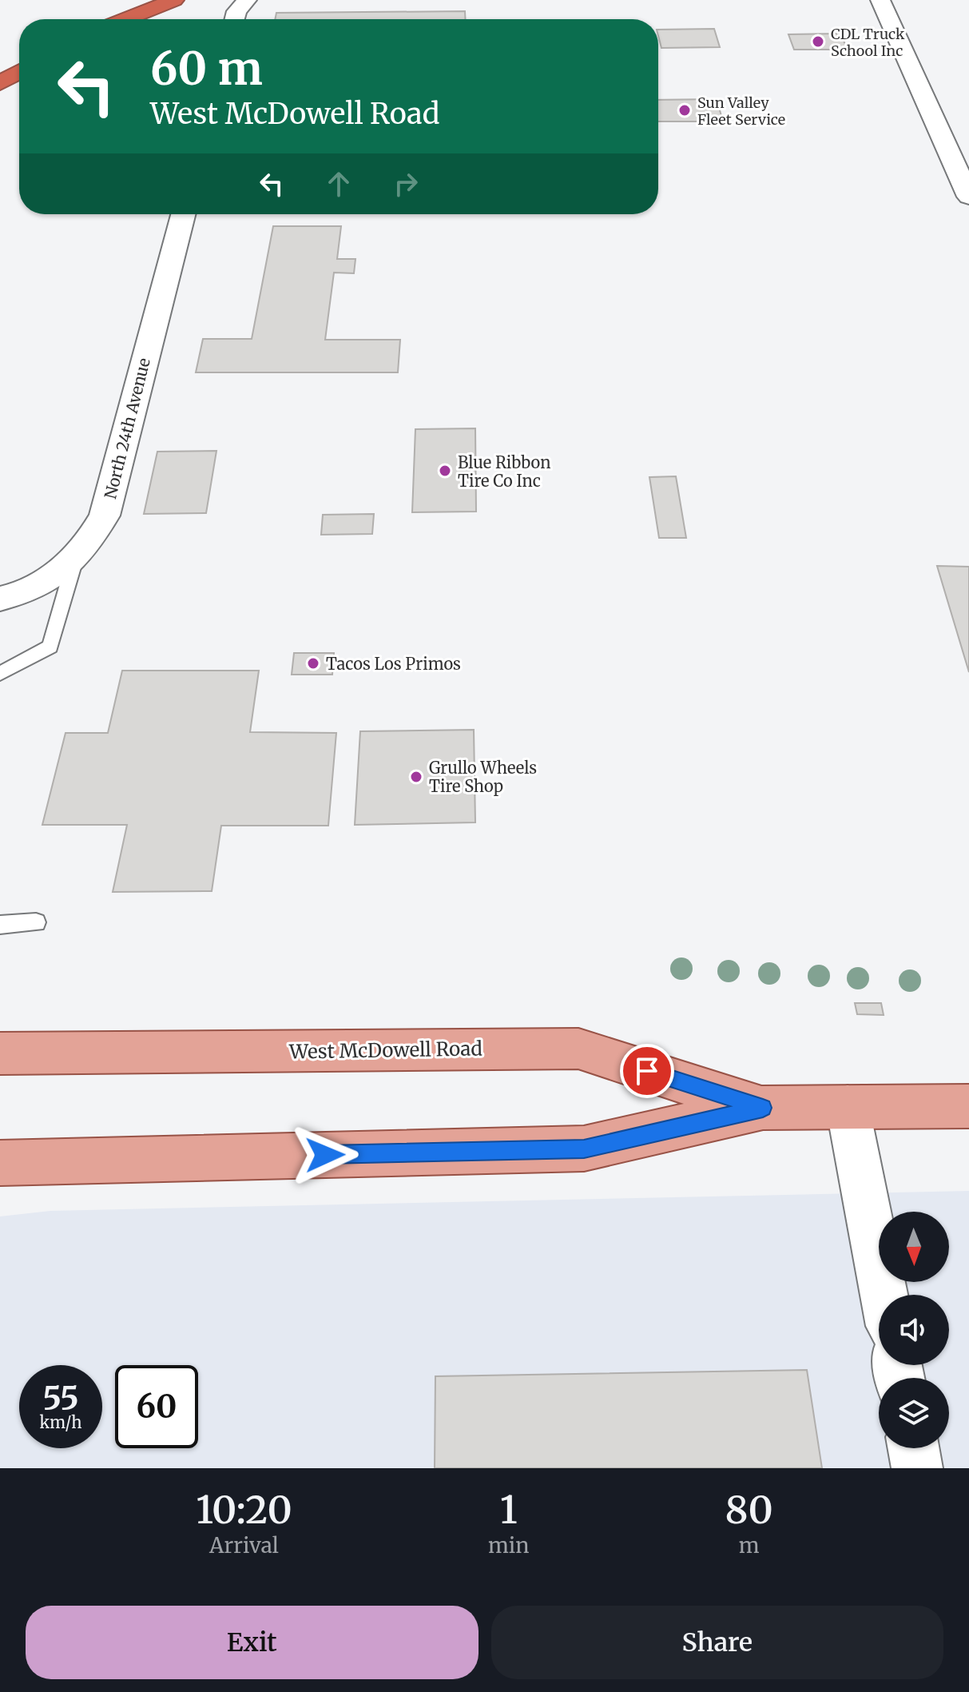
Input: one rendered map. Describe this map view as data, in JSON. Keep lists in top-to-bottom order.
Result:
{
  "streets": {
    "main road": ["West McDowell Road"],
    "street": ["North 24th Avenue"]
  },
  "places": [
    "CDL Truck School Inc",
    "Sun Valley Fleet Service",
    "Blue Ribbon Tire Co Inc",
    "Tacos Los Primos",
    "Grullo Wheels Tire Shop"
  ],
  "north": "bottom",
  "page": {
    "turn": ["60 m", "West McDowell Road"],
    "speed": "55 km/h",
    "limit": "60",
    "eta": [
      "10:20",
      "Arrival",
      "1",
      "min",
      "80",
      "m"
    ],
    "buttons": ["Exit", "Share"]
  }
}
